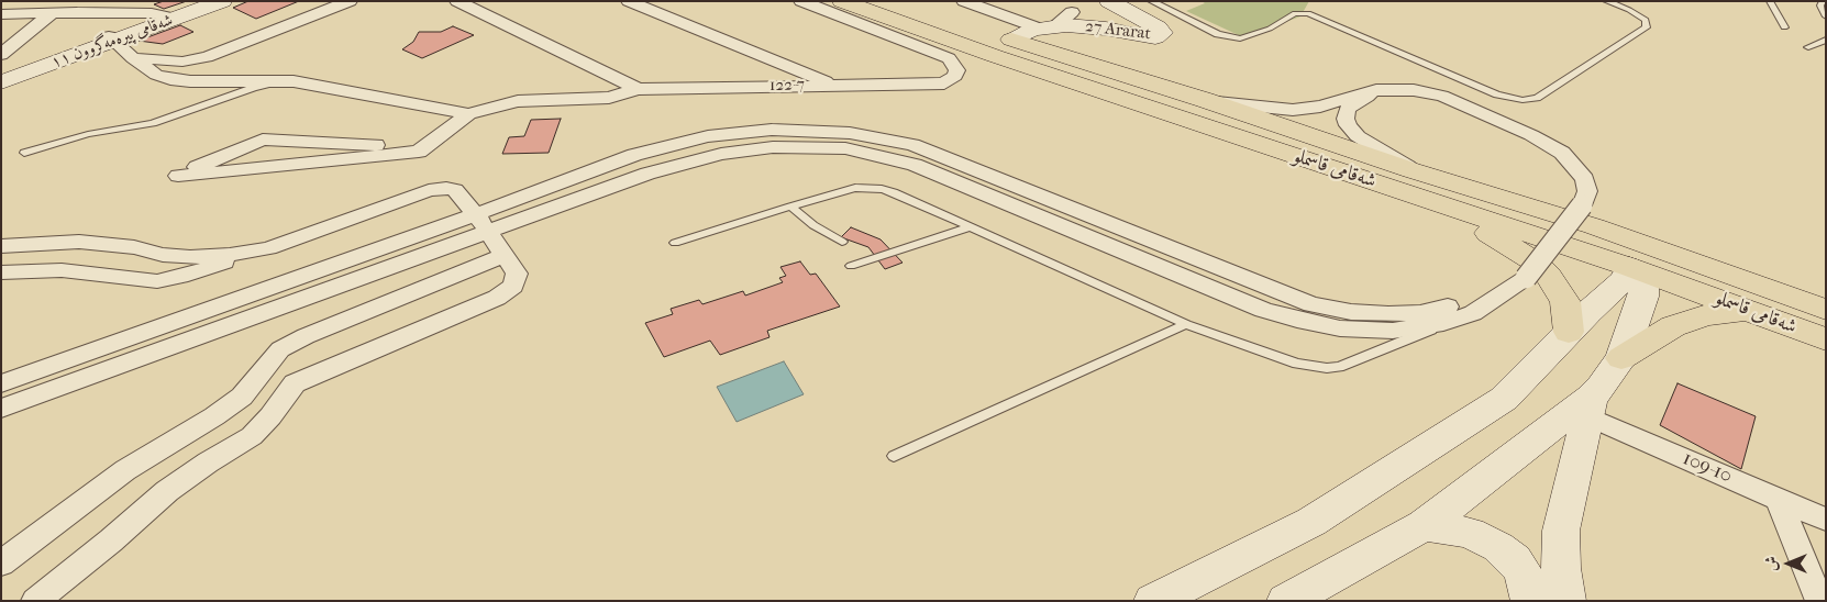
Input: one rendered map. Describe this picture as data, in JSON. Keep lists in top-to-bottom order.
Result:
{
  "streets": {
    "main road": ["27 Ararat", "شەقامی پیرەمەگروون ١١", "شەقامی قاسملو"],
    "street": ["122-7", "109-10"]
  },
  "crossings": [
    ["27 Ararat", "شەقامی قاسملو"]
  ],
  "north": "left"
}
